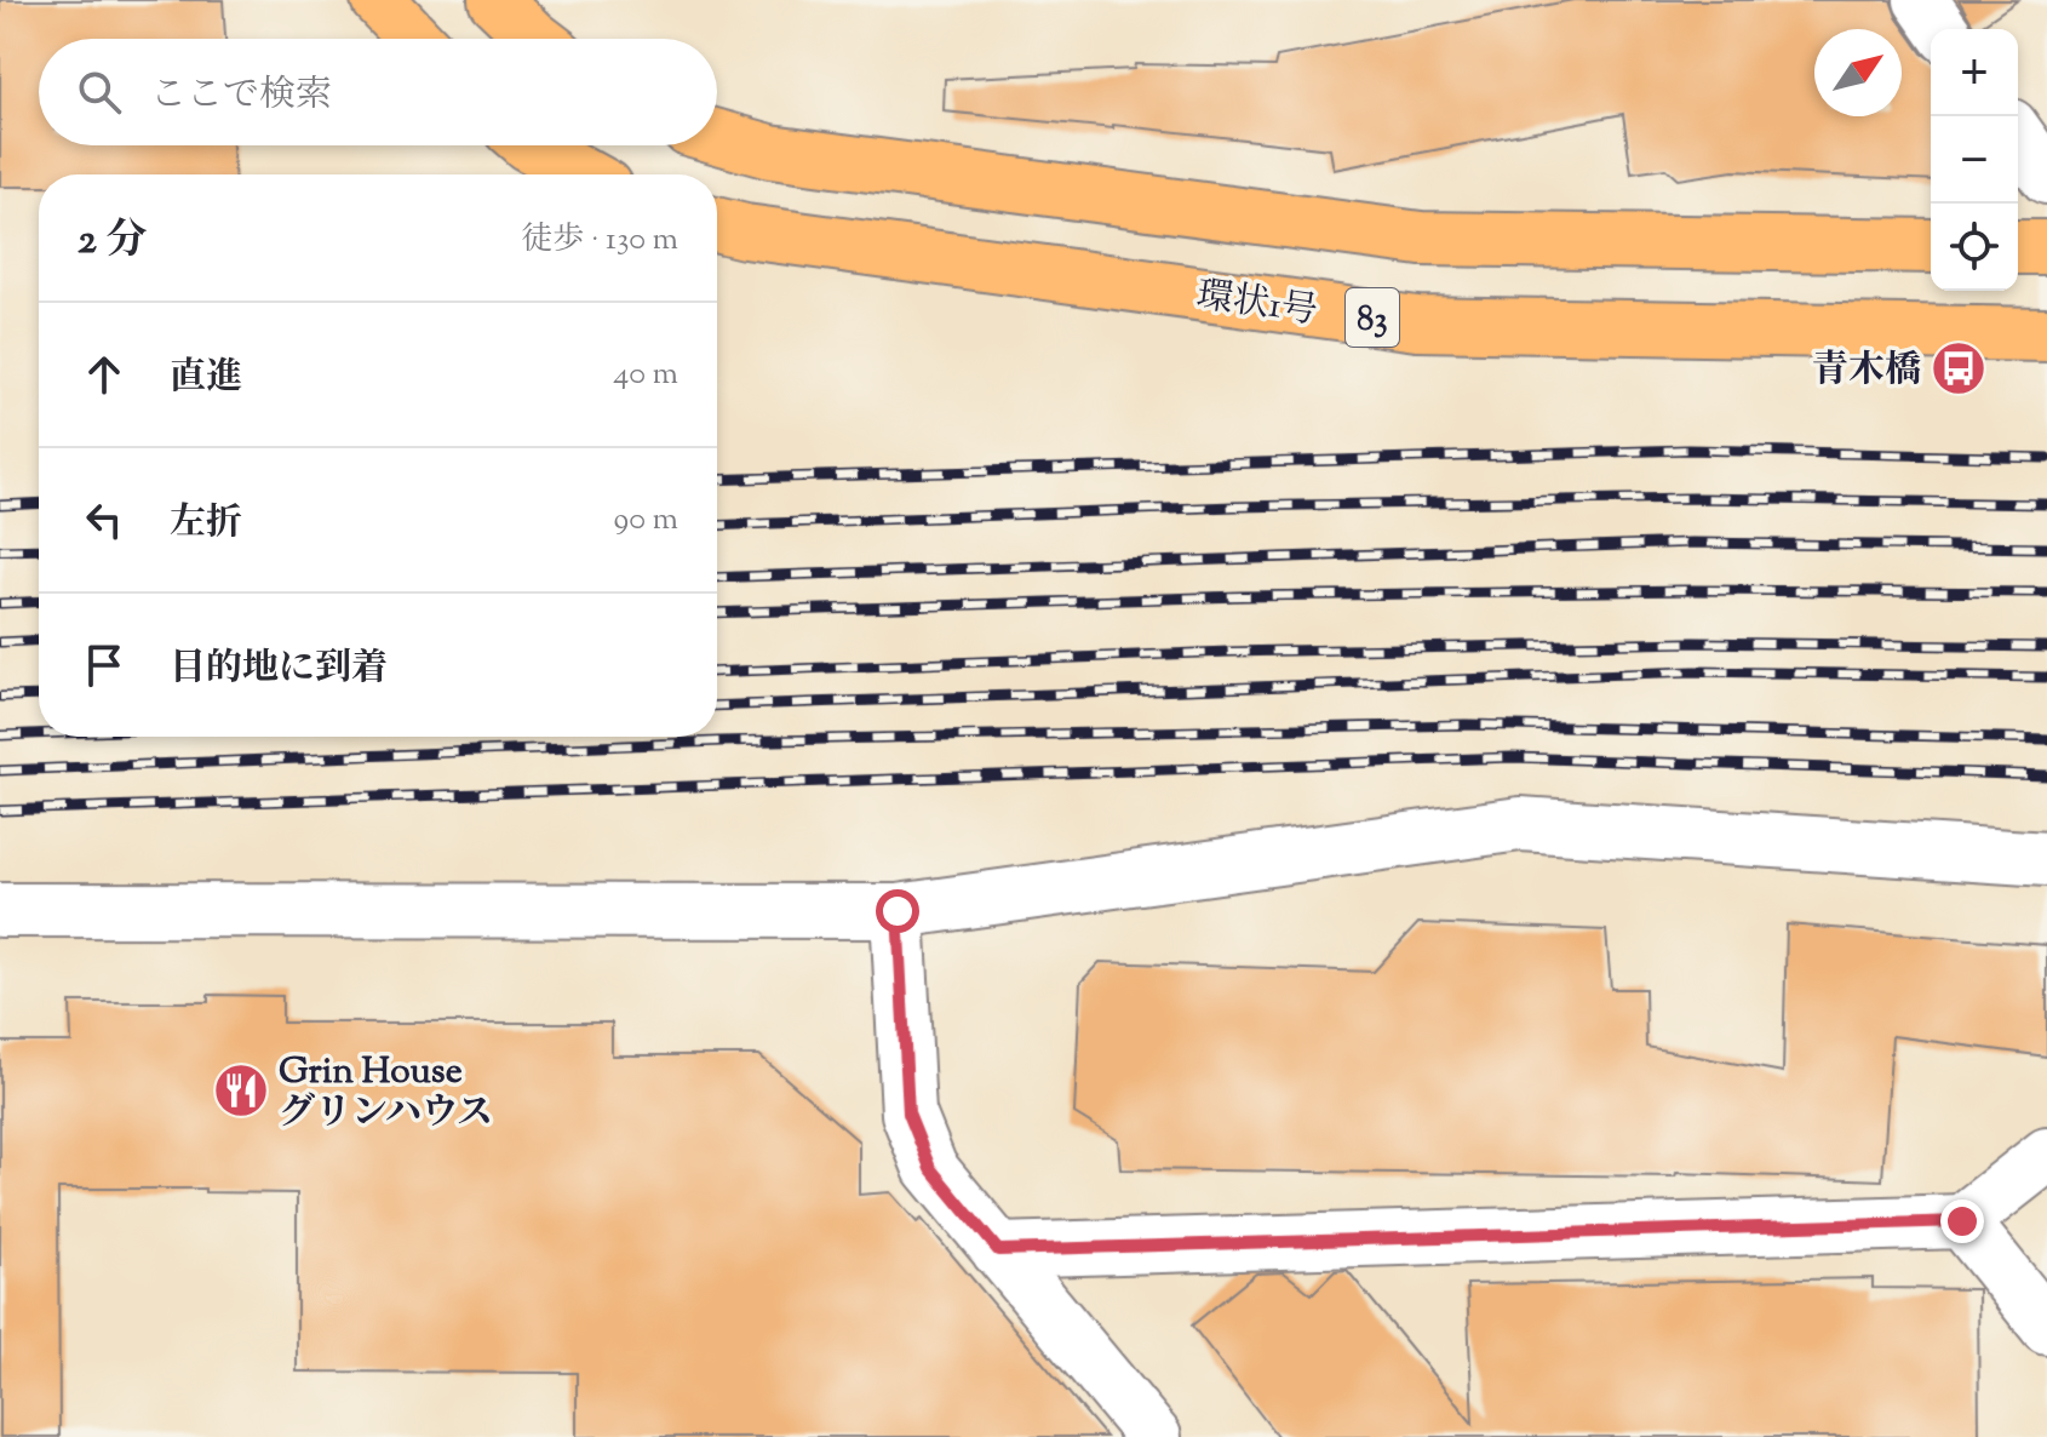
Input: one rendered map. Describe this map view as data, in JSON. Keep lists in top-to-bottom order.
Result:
{
  "streets": {
    "main road": ["環状1号", "83"]
  },
  "places": {
    "bus stop": ["青木橋"],
    "restaurant": ["Grin House グリンハウス"]
  },
  "north": "top right",
  "page": {
    "map_buttons": ["+", "−"],
    "search": "ここで検索",
    "heading": ["2 分", "徒歩 · 130 m"],
    "list": [
      ["直進", "40 m"],
      ["左折", "90 m"],
      "目的地に到着"
    ]
  }
}
